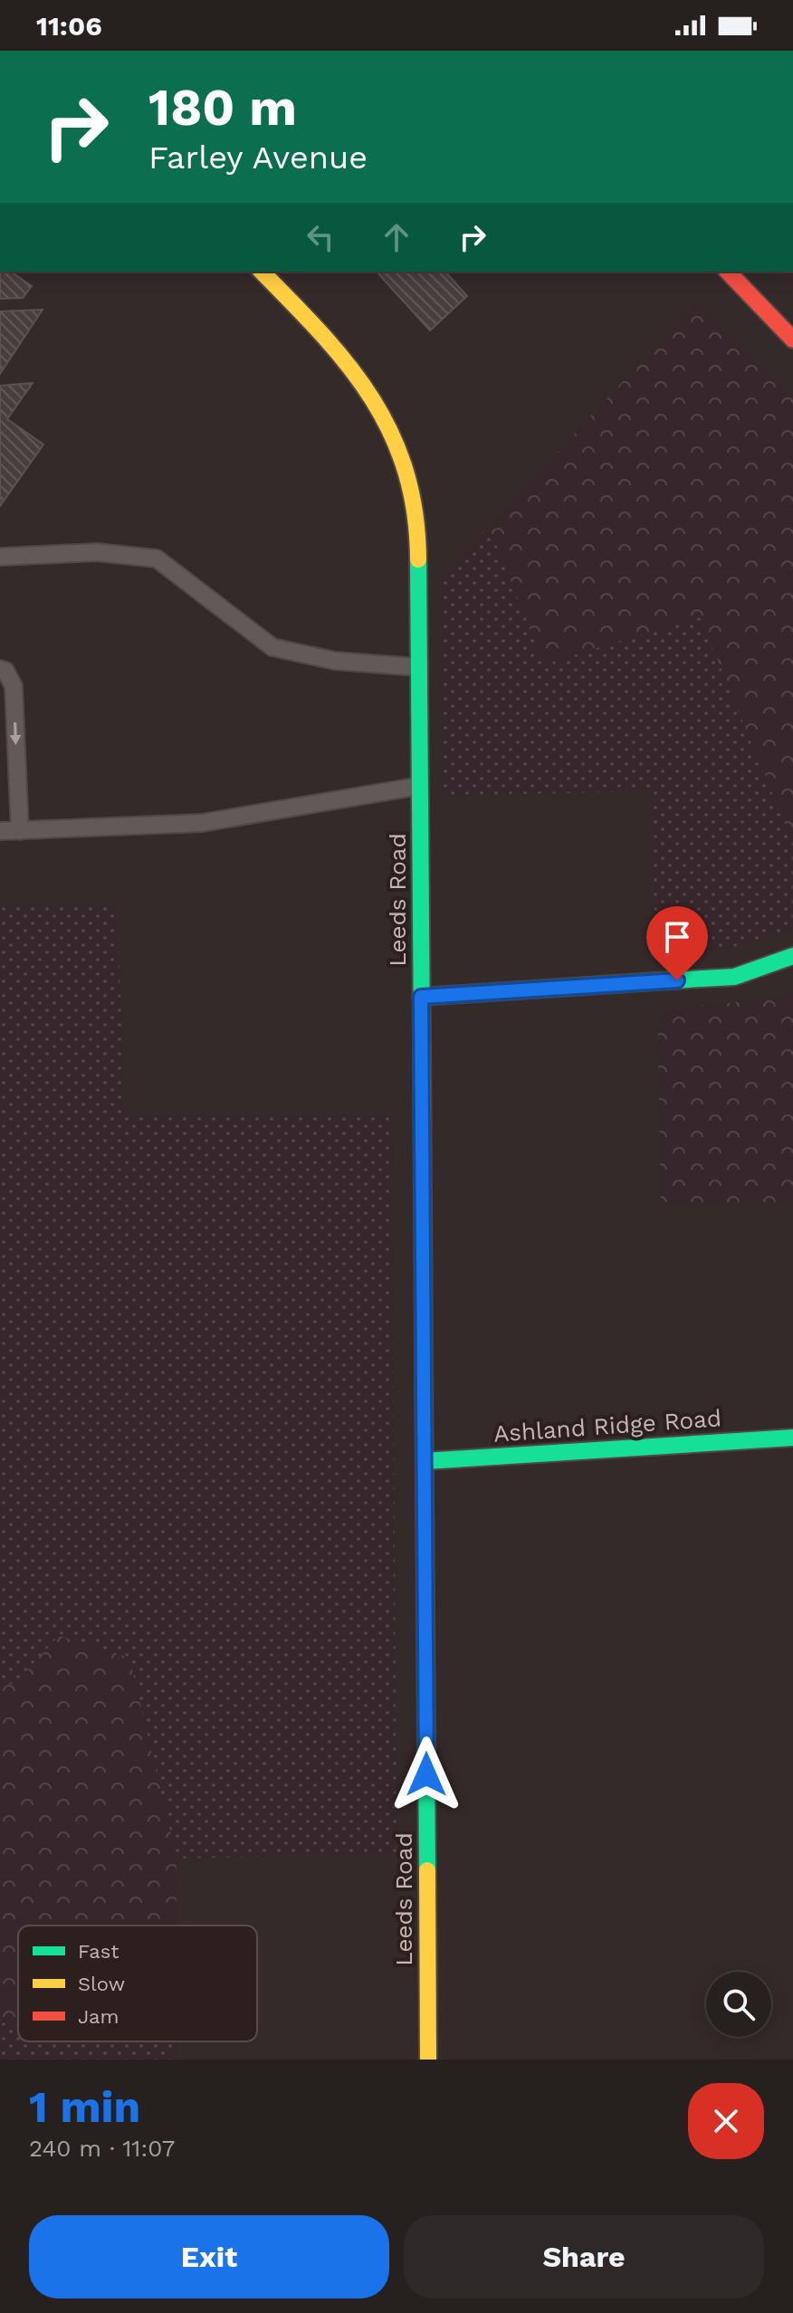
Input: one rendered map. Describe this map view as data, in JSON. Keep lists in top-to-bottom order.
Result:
{
  "streets": {
    "street": ["Leeds Road", "Ashland Ridge Road"]
  },
  "crossings": [
    ["Leeds Road", "Ashland Ridge Road"]
  ],
  "legend": ["Fast", "Slow", "Jam"],
  "page": {
    "status": "11:06",
    "turn": ["180 m", "Farley Avenue"],
    "heading": ["1 min", "240 m · 11:07"],
    "buttons": ["Exit", "Share"]
  }
}
